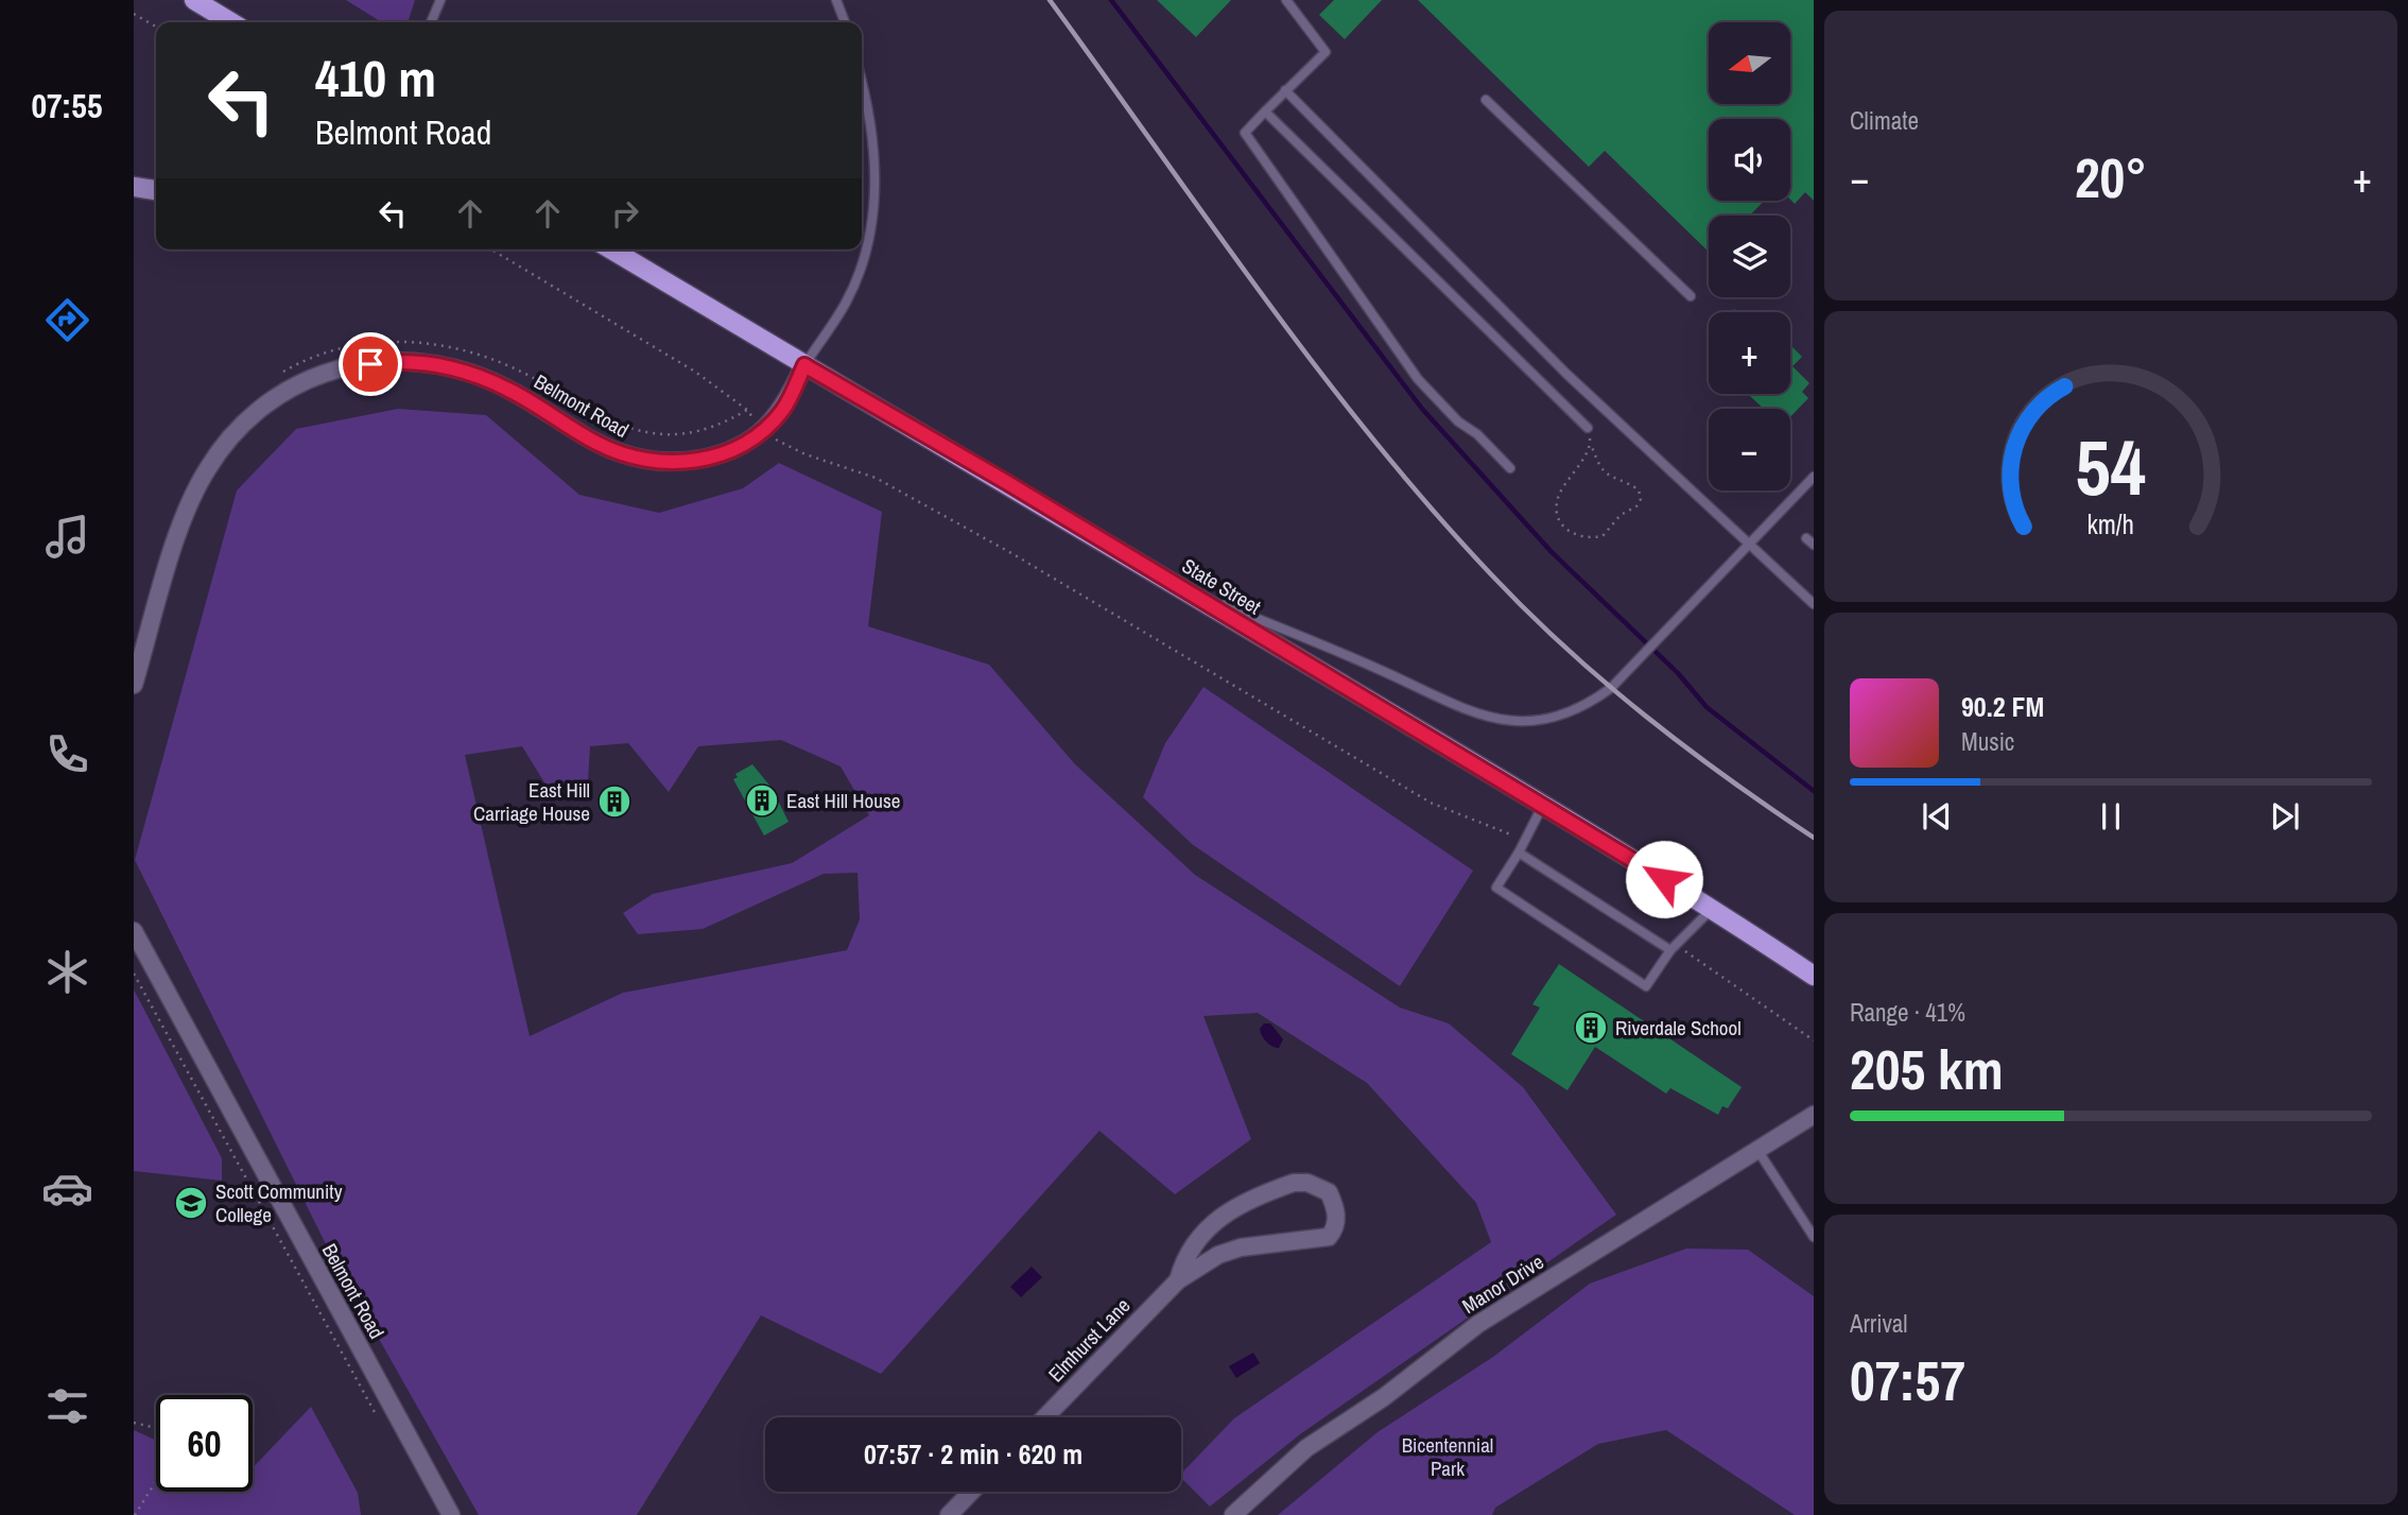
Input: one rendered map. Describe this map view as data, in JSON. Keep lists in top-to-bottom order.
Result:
{
  "streets": {
    "main road": ["State Street"],
    "street": ["Belmont Road", "Manor Drive", "Elmhurst Lane"]
  },
  "crossings": [
    ["Belmont Road", "State Street"]
  ],
  "parks": ["Bicentennial Park"],
  "places": {
    "building": ["East Hill House", "East Hill Carriage House", "Riverdale School"],
    "school or university": ["Scott Community College"]
  },
  "north": "left",
  "page": {
    "tabs": "07:55",
    "tile": [
      "Climate",
      ["Range · 41%", "205 km"],
      ["Arrival", "07:57"]
    ],
    "map_buttons": ["+", "−"],
    "turn": ["410 m", "Belmont Road"],
    "heat": ["−", "20°", "+"],
    "song": ["90.2 FM", "Music"],
    "limit": "60",
    "trip": "07:57 · 2 min · 620 m",
    "gauge": ["54", "km/h"]
  }
}
